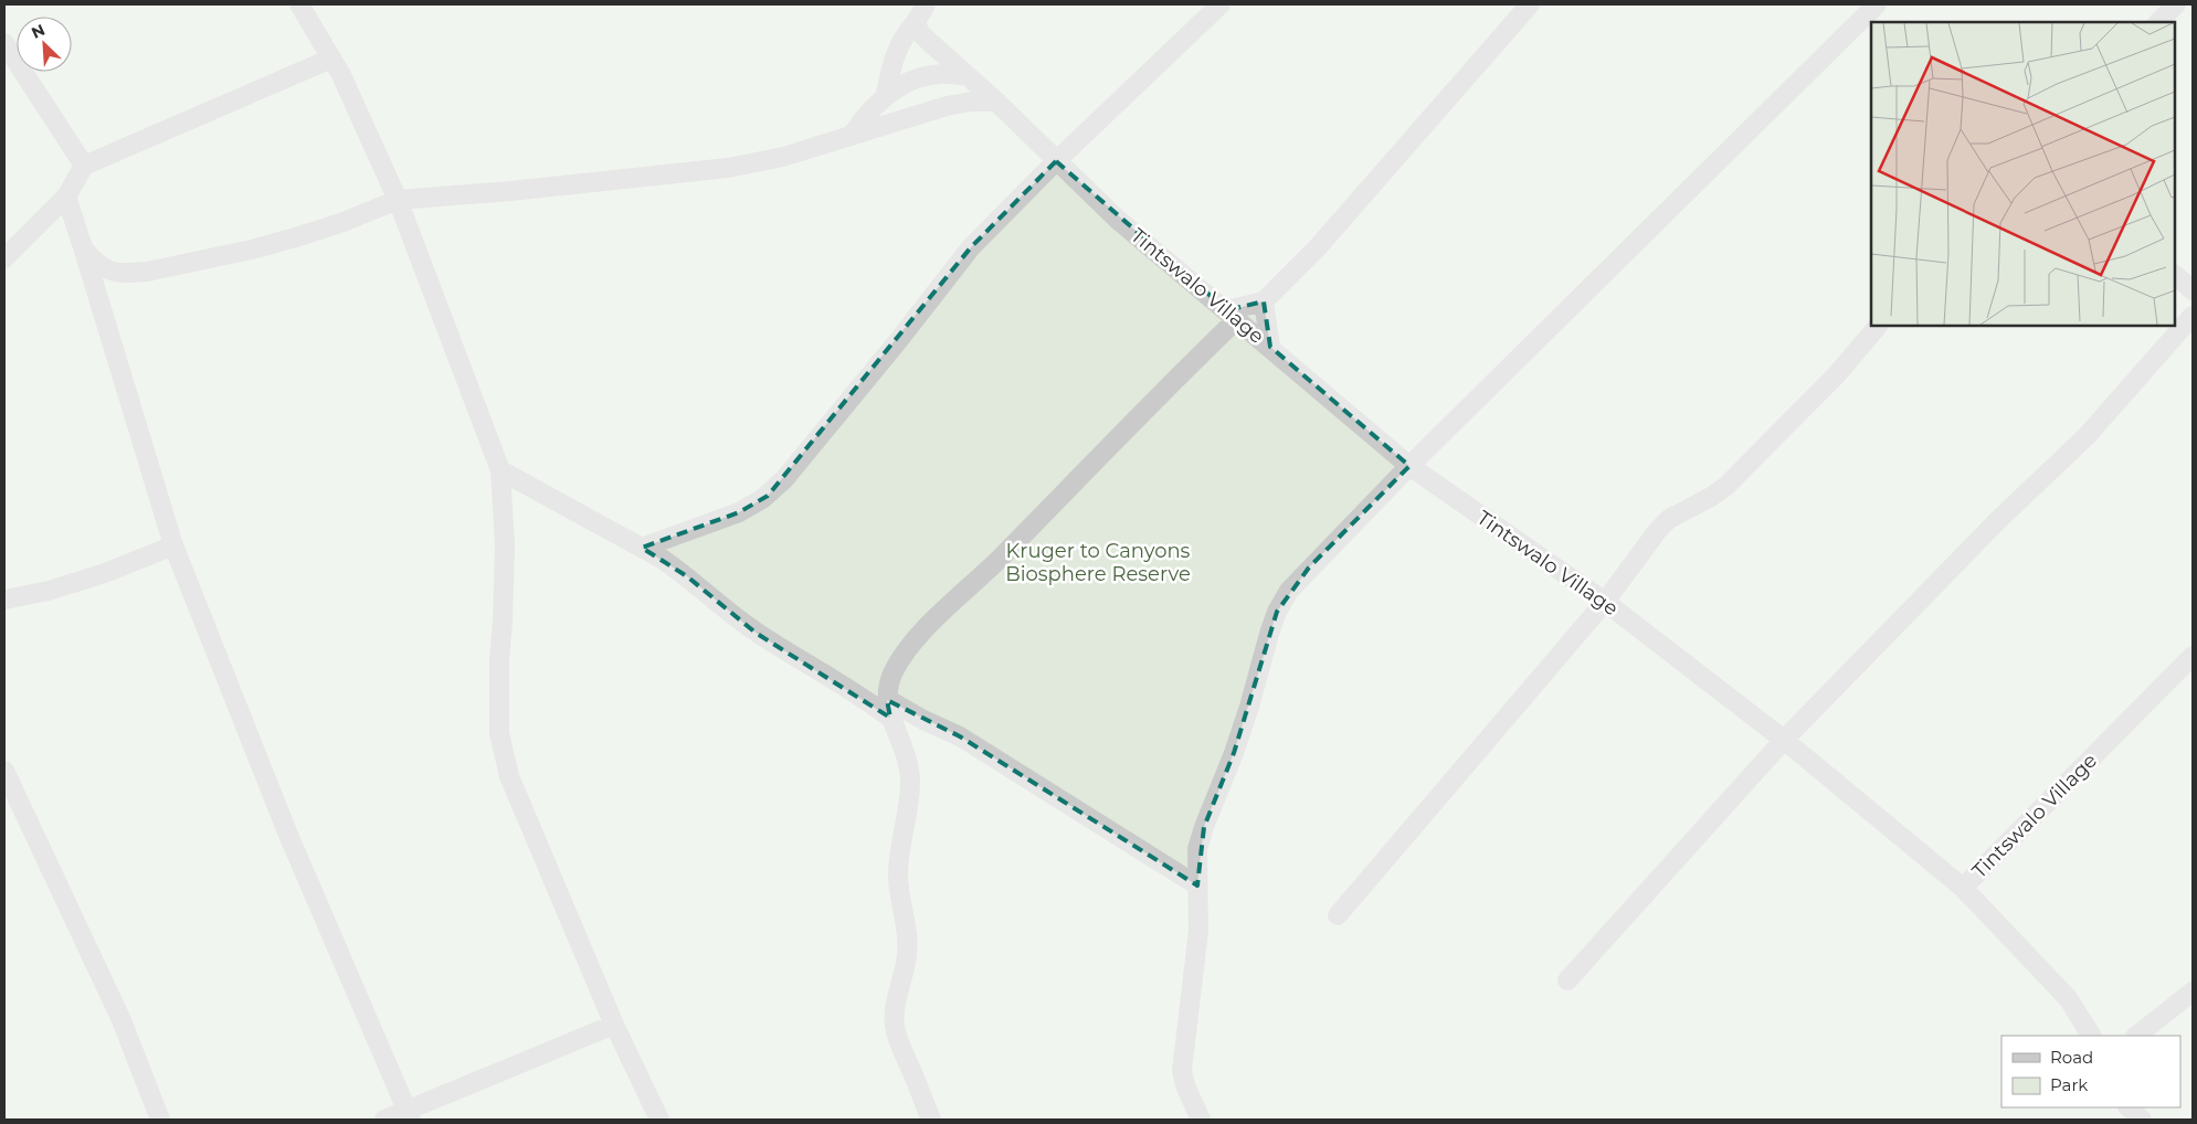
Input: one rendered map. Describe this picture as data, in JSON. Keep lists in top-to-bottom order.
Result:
{
  "streets": {
    "street": ["Tintswalo Village"]
  },
  "parks": ["Kruger to Canyons Biosphere Reserve"],
  "legend": ["Road", "Park"],
  "north": "top left"
}
